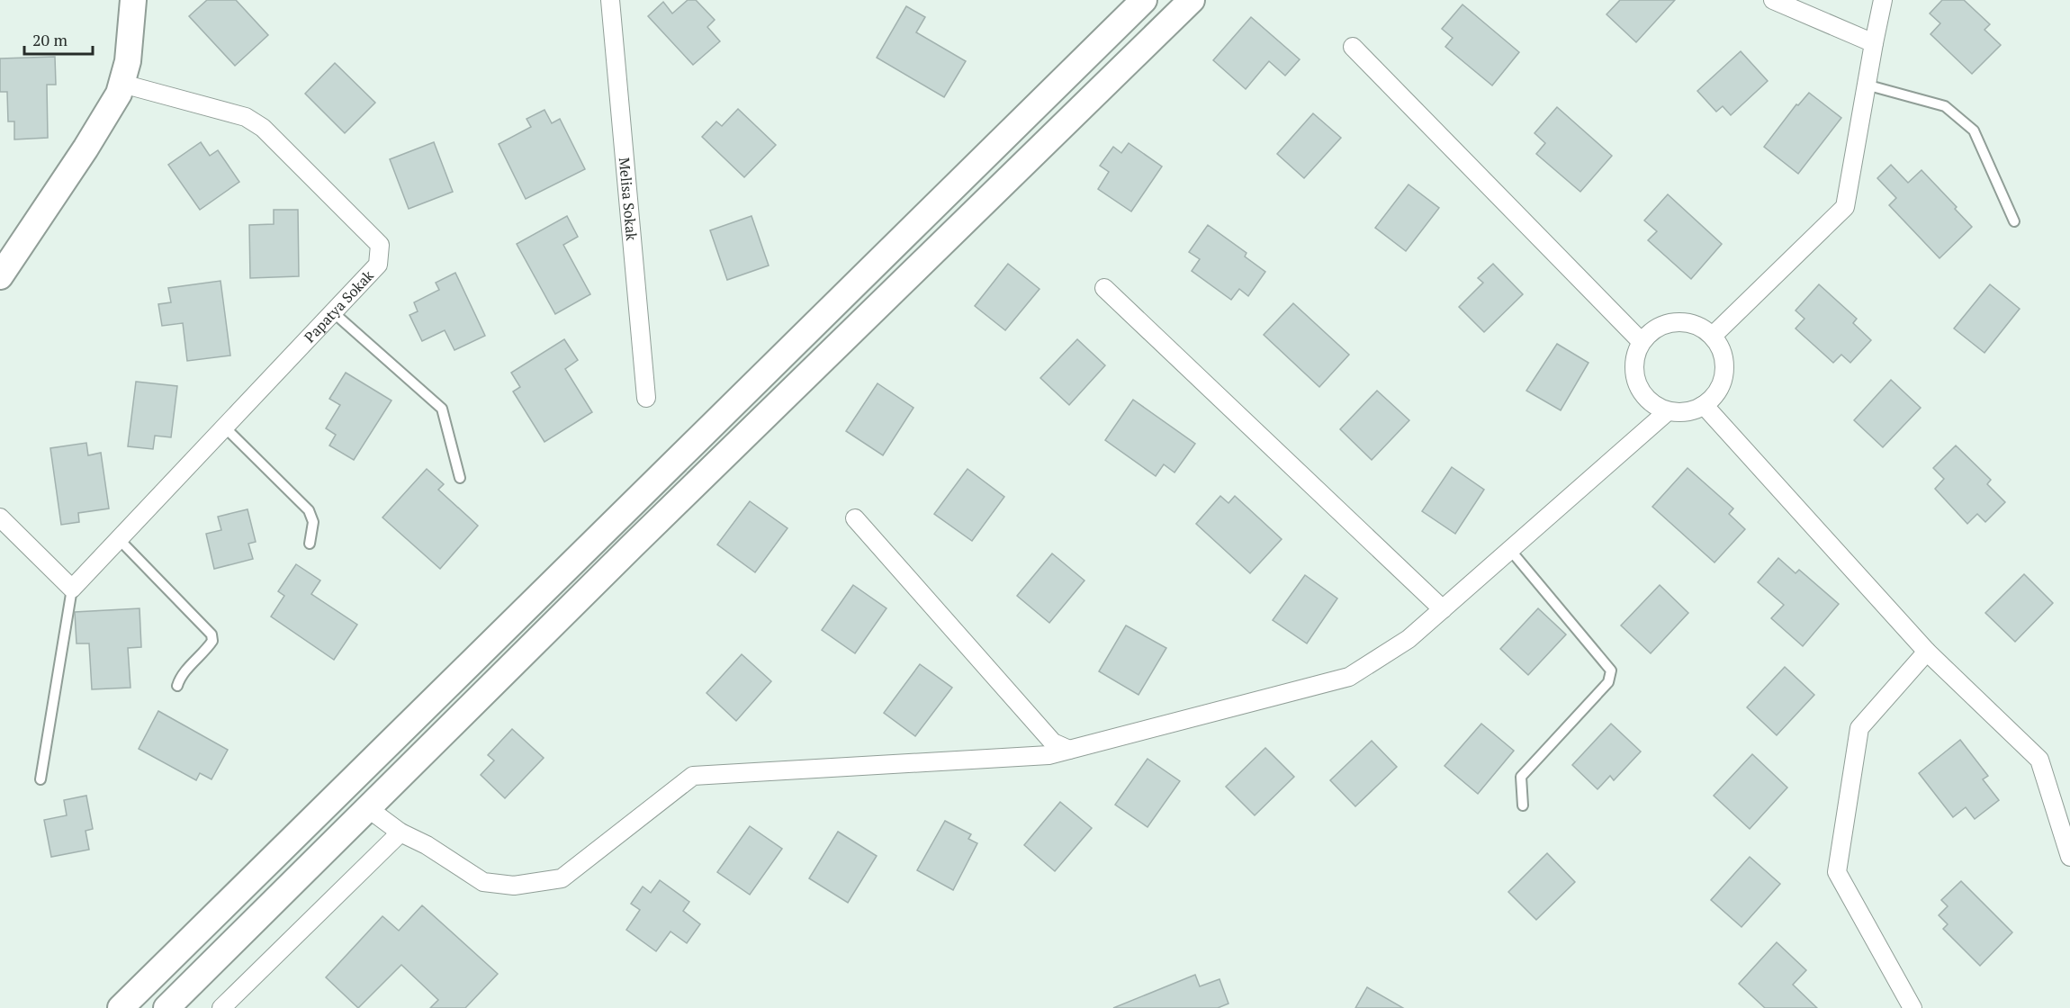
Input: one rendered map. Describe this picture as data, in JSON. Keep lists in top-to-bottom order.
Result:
{
  "streets": {
    "street": ["Melisa Sokak", "Papatya Sokak"]
  },
  "scale_bar": "20 m"
}
